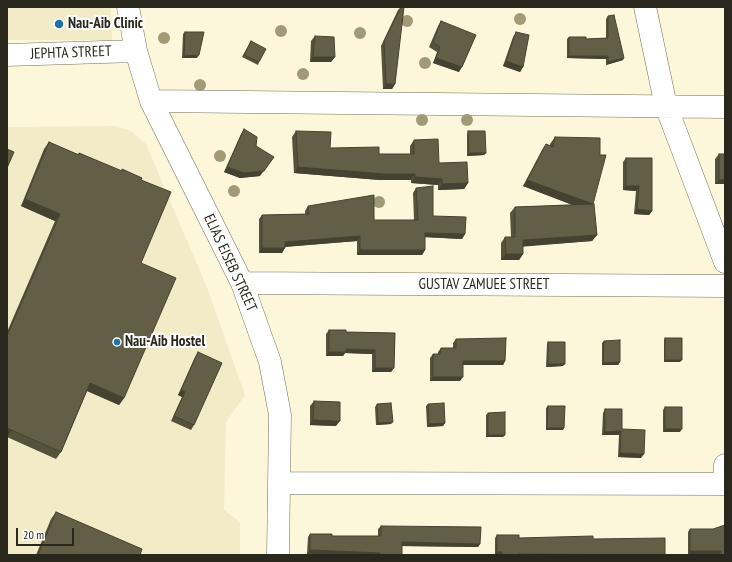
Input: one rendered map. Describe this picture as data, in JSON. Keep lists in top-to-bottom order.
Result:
{
  "streets": {
    "street": ["JEPHTA STREET", "ELIAS EISEB STREET", "GUSTAV ZAMUEE STREET"]
  },
  "crossings": [
    ["JEPHTA STREET", "ELIAS EISEB STREET"],
    ["ELIAS EISEB STREET", "GUSTAV ZAMUEE STREET"]
  ],
  "places": ["Nau-Aib Clinic", "Nau-Aib Hostel"],
  "scale_bar": "20 m"
}
